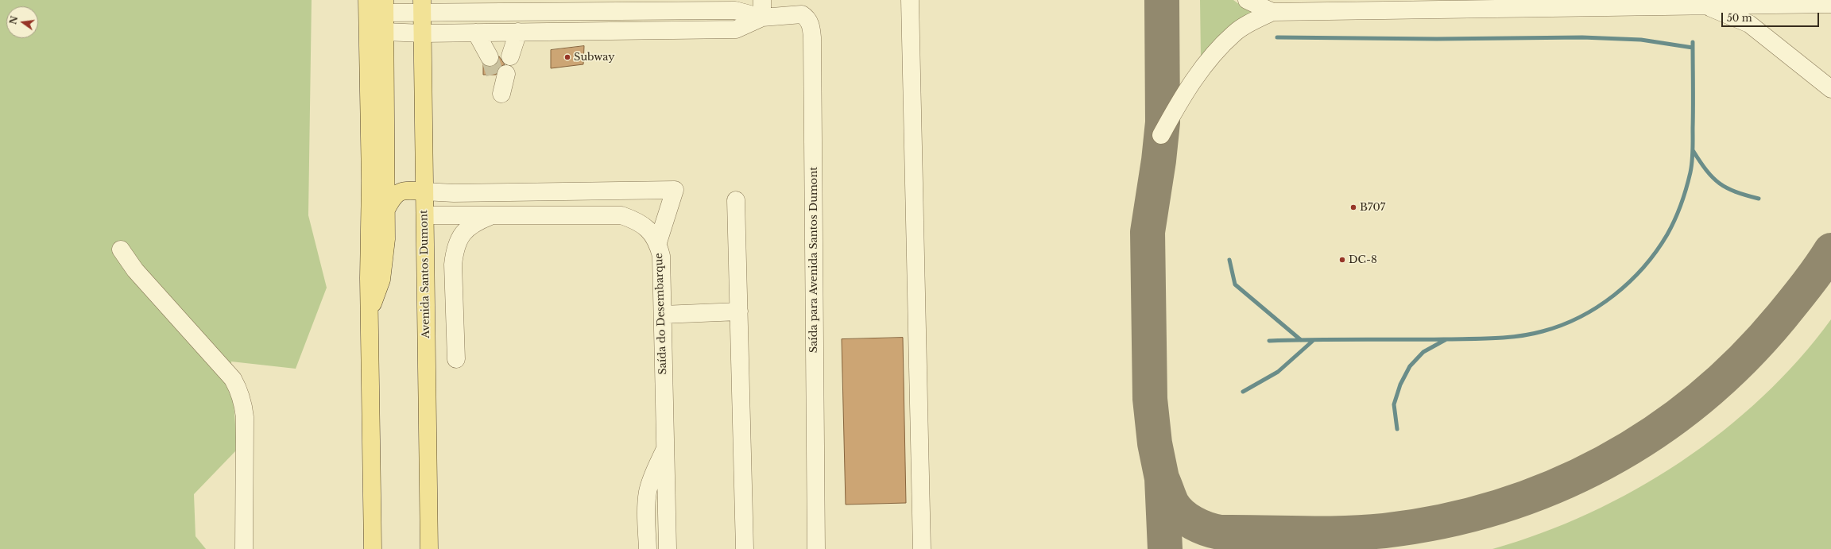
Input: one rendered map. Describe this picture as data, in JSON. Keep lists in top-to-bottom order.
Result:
{
  "streets": {
    "main road": ["Avenida Santos Dumont"],
    "street": ["Saída para Avenida Santos Dumont", "Saída do Desembarque"]
  },
  "crossings": [
    ["Avenida Santos Dumont", "Saída do Desembarque"]
  ],
  "places": ["Subway", "B707", "DC-8"],
  "scale_bar": "50 m",
  "north": "left"
}
